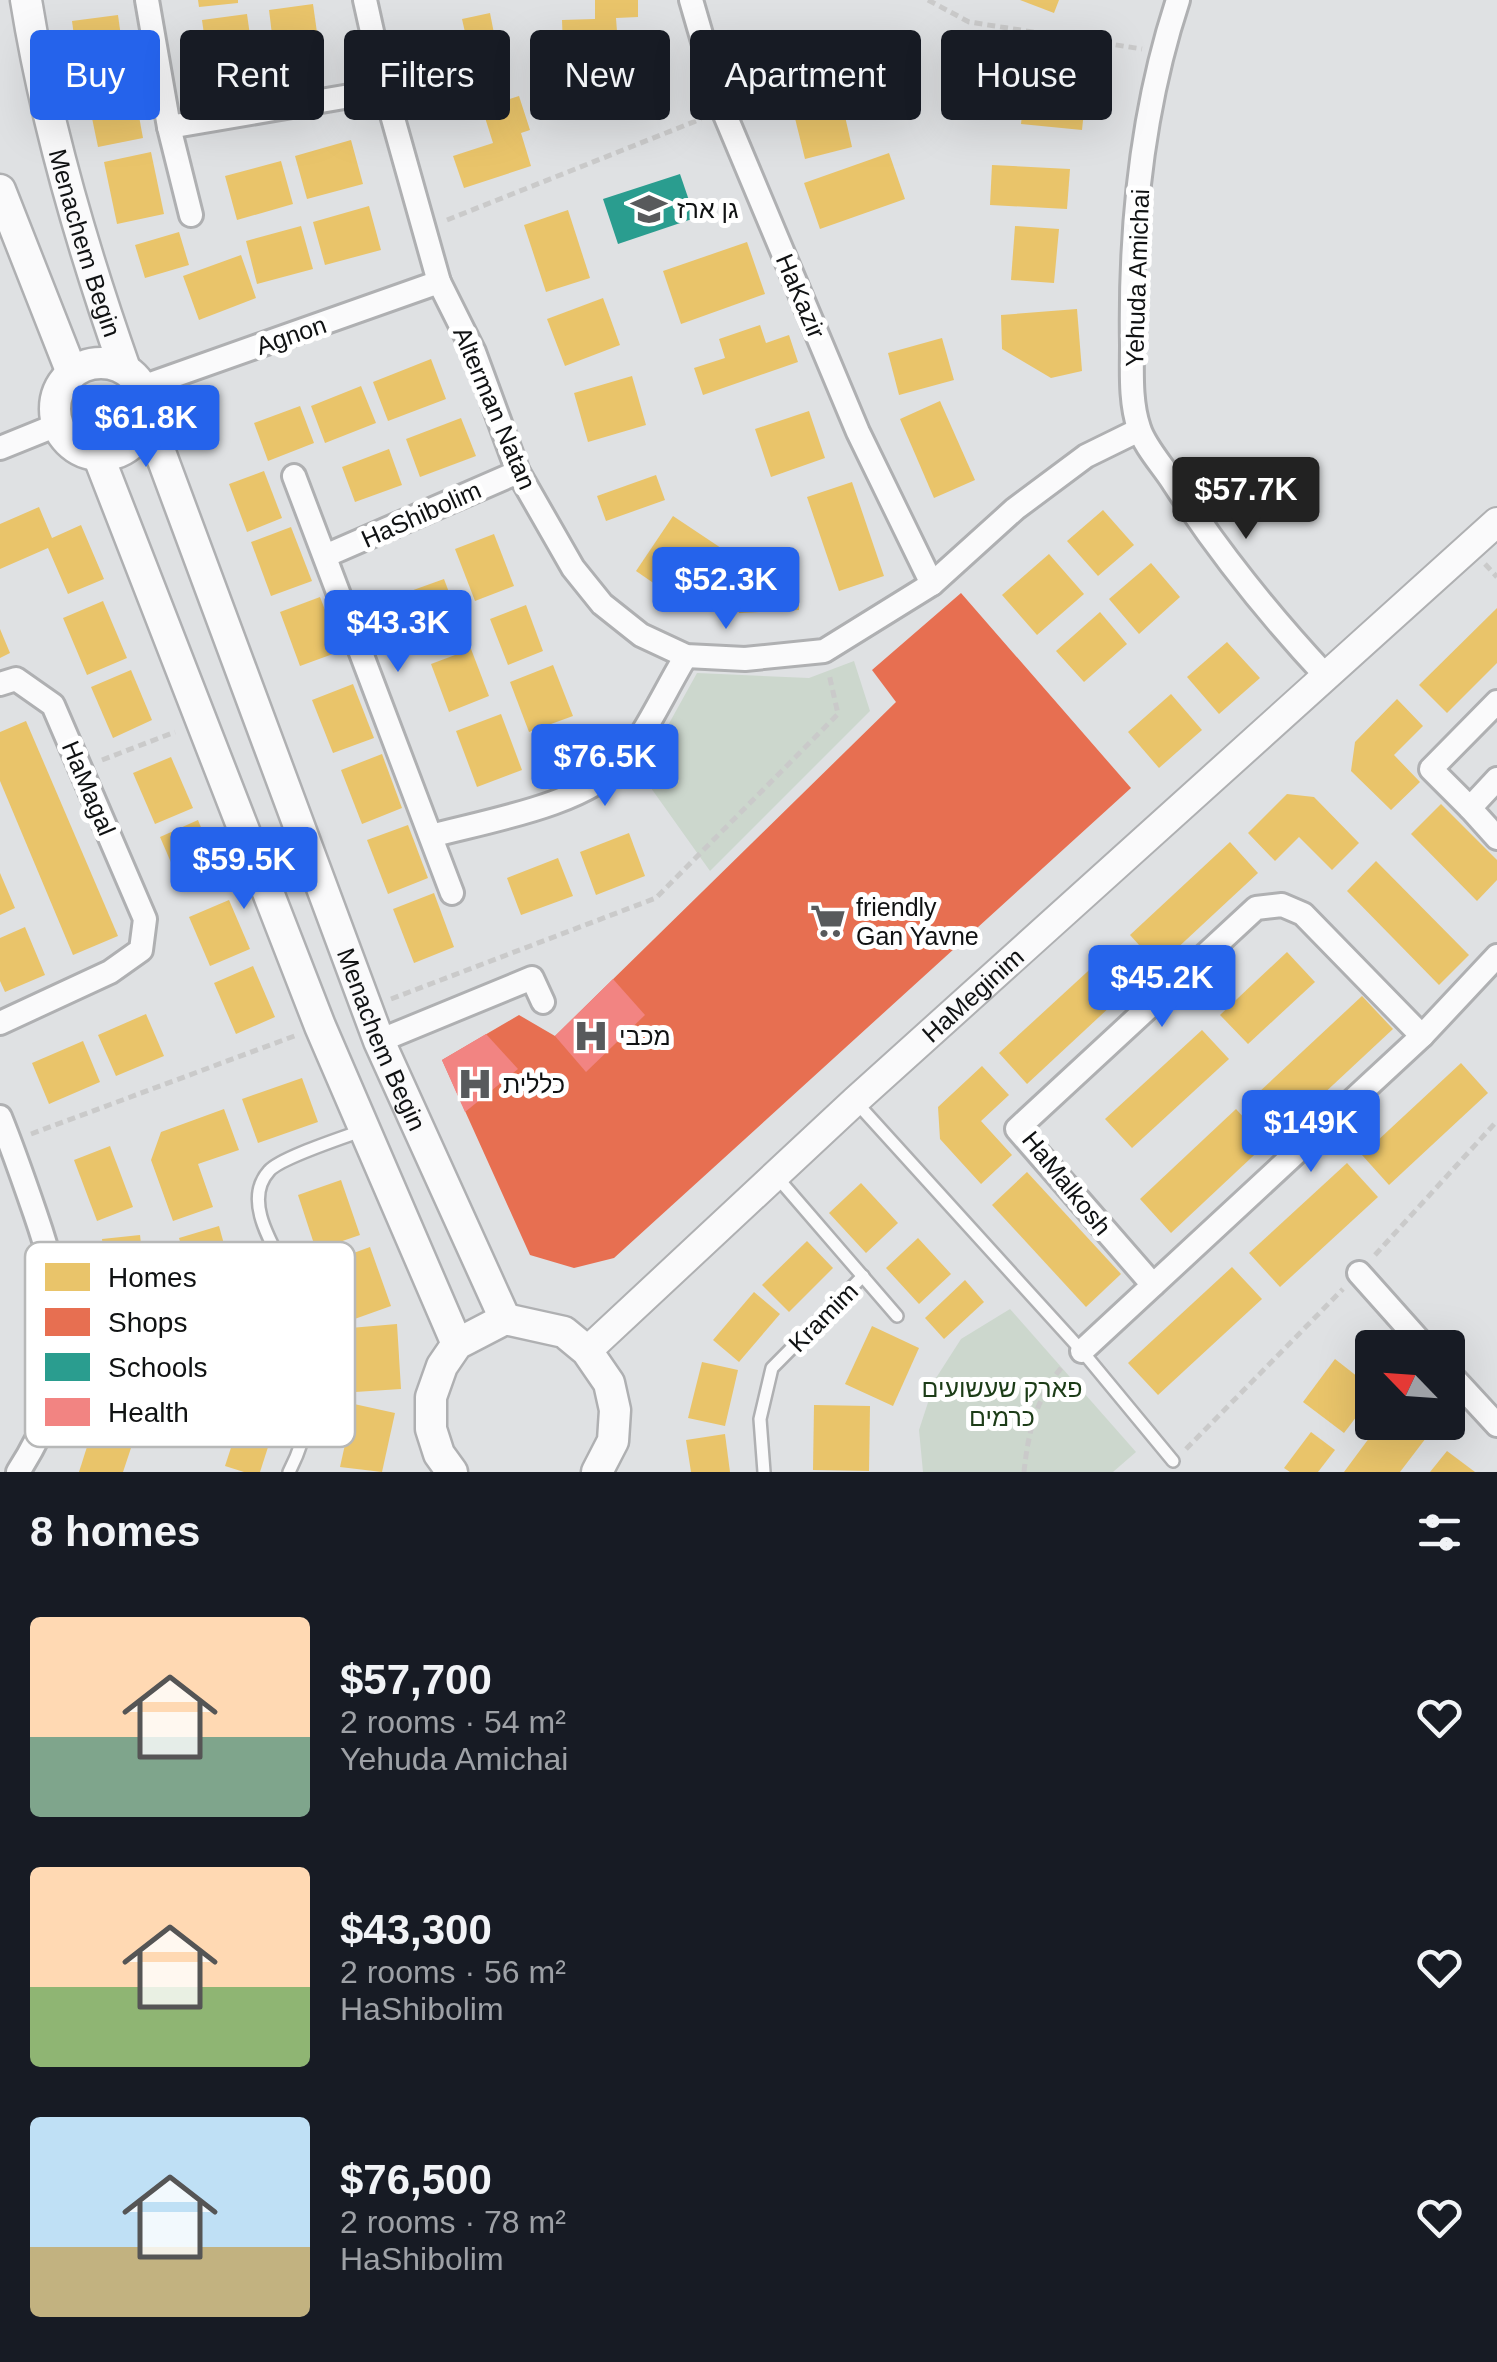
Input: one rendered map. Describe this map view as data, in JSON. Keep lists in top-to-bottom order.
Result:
{
  "streets": {
    "main road": ["Menachem Begin"],
    "street": [
      "Yehuda Amichai",
      "HaKazir",
      "Agnon",
      "Alterman Natan",
      "HaShibolim",
      "HaMagal",
      "HaMeginim",
      "HaMalkosh"
    ],
    "lane": ["Kramim"]
  },
  "crossings": [
    ["Menachem Begin", "Agnon"],
    ["Yehuda Amichai", "Alterman Natan"],
    ["Yehuda Amichai", "HaMeginim"],
    ["HaKazir", "Alterman Natan"],
    ["Agnon", "Alterman Natan"],
    ["Alterman Natan", "HaShibolim"],
    ["HaMeginim", "Kramim"]
  ],
  "parks": ["פארק שעשועים כרמים"],
  "places": {
    "school or university": ["גן ארז"],
    "supermarket": ["friendly Gan Yavne"],
    "hospital": ["מכבי", "כללית"]
  },
  "legend": [
    "Homes",
    "Shops",
    "Schools",
    "Health"
  ],
  "north": "top left",
  "page": {
    "chip": [
      "Buy",
      "Rent",
      "Filters",
      "New",
      "Apartment",
      "House"
    ],
    "price": [
      "$61.8K",
      "$57.7K",
      "$52.3K",
      "$43.3K",
      "$76.5K",
      "$59.5K",
      "$45.2K",
      "$149K"
    ],
    "heading": "8 homes",
    "list": [
      {
        "name": "$57,700",
        "note": "2 rooms · 54 m² · Yehuda Amichai"
      },
      {
        "name": "$43,300",
        "note": "2 rooms · 56 m² · HaShibolim"
      },
      {
        "name": "$76,500",
        "note": "2 rooms · 78 m² · HaShibolim"
      }
    ]
  }
}
